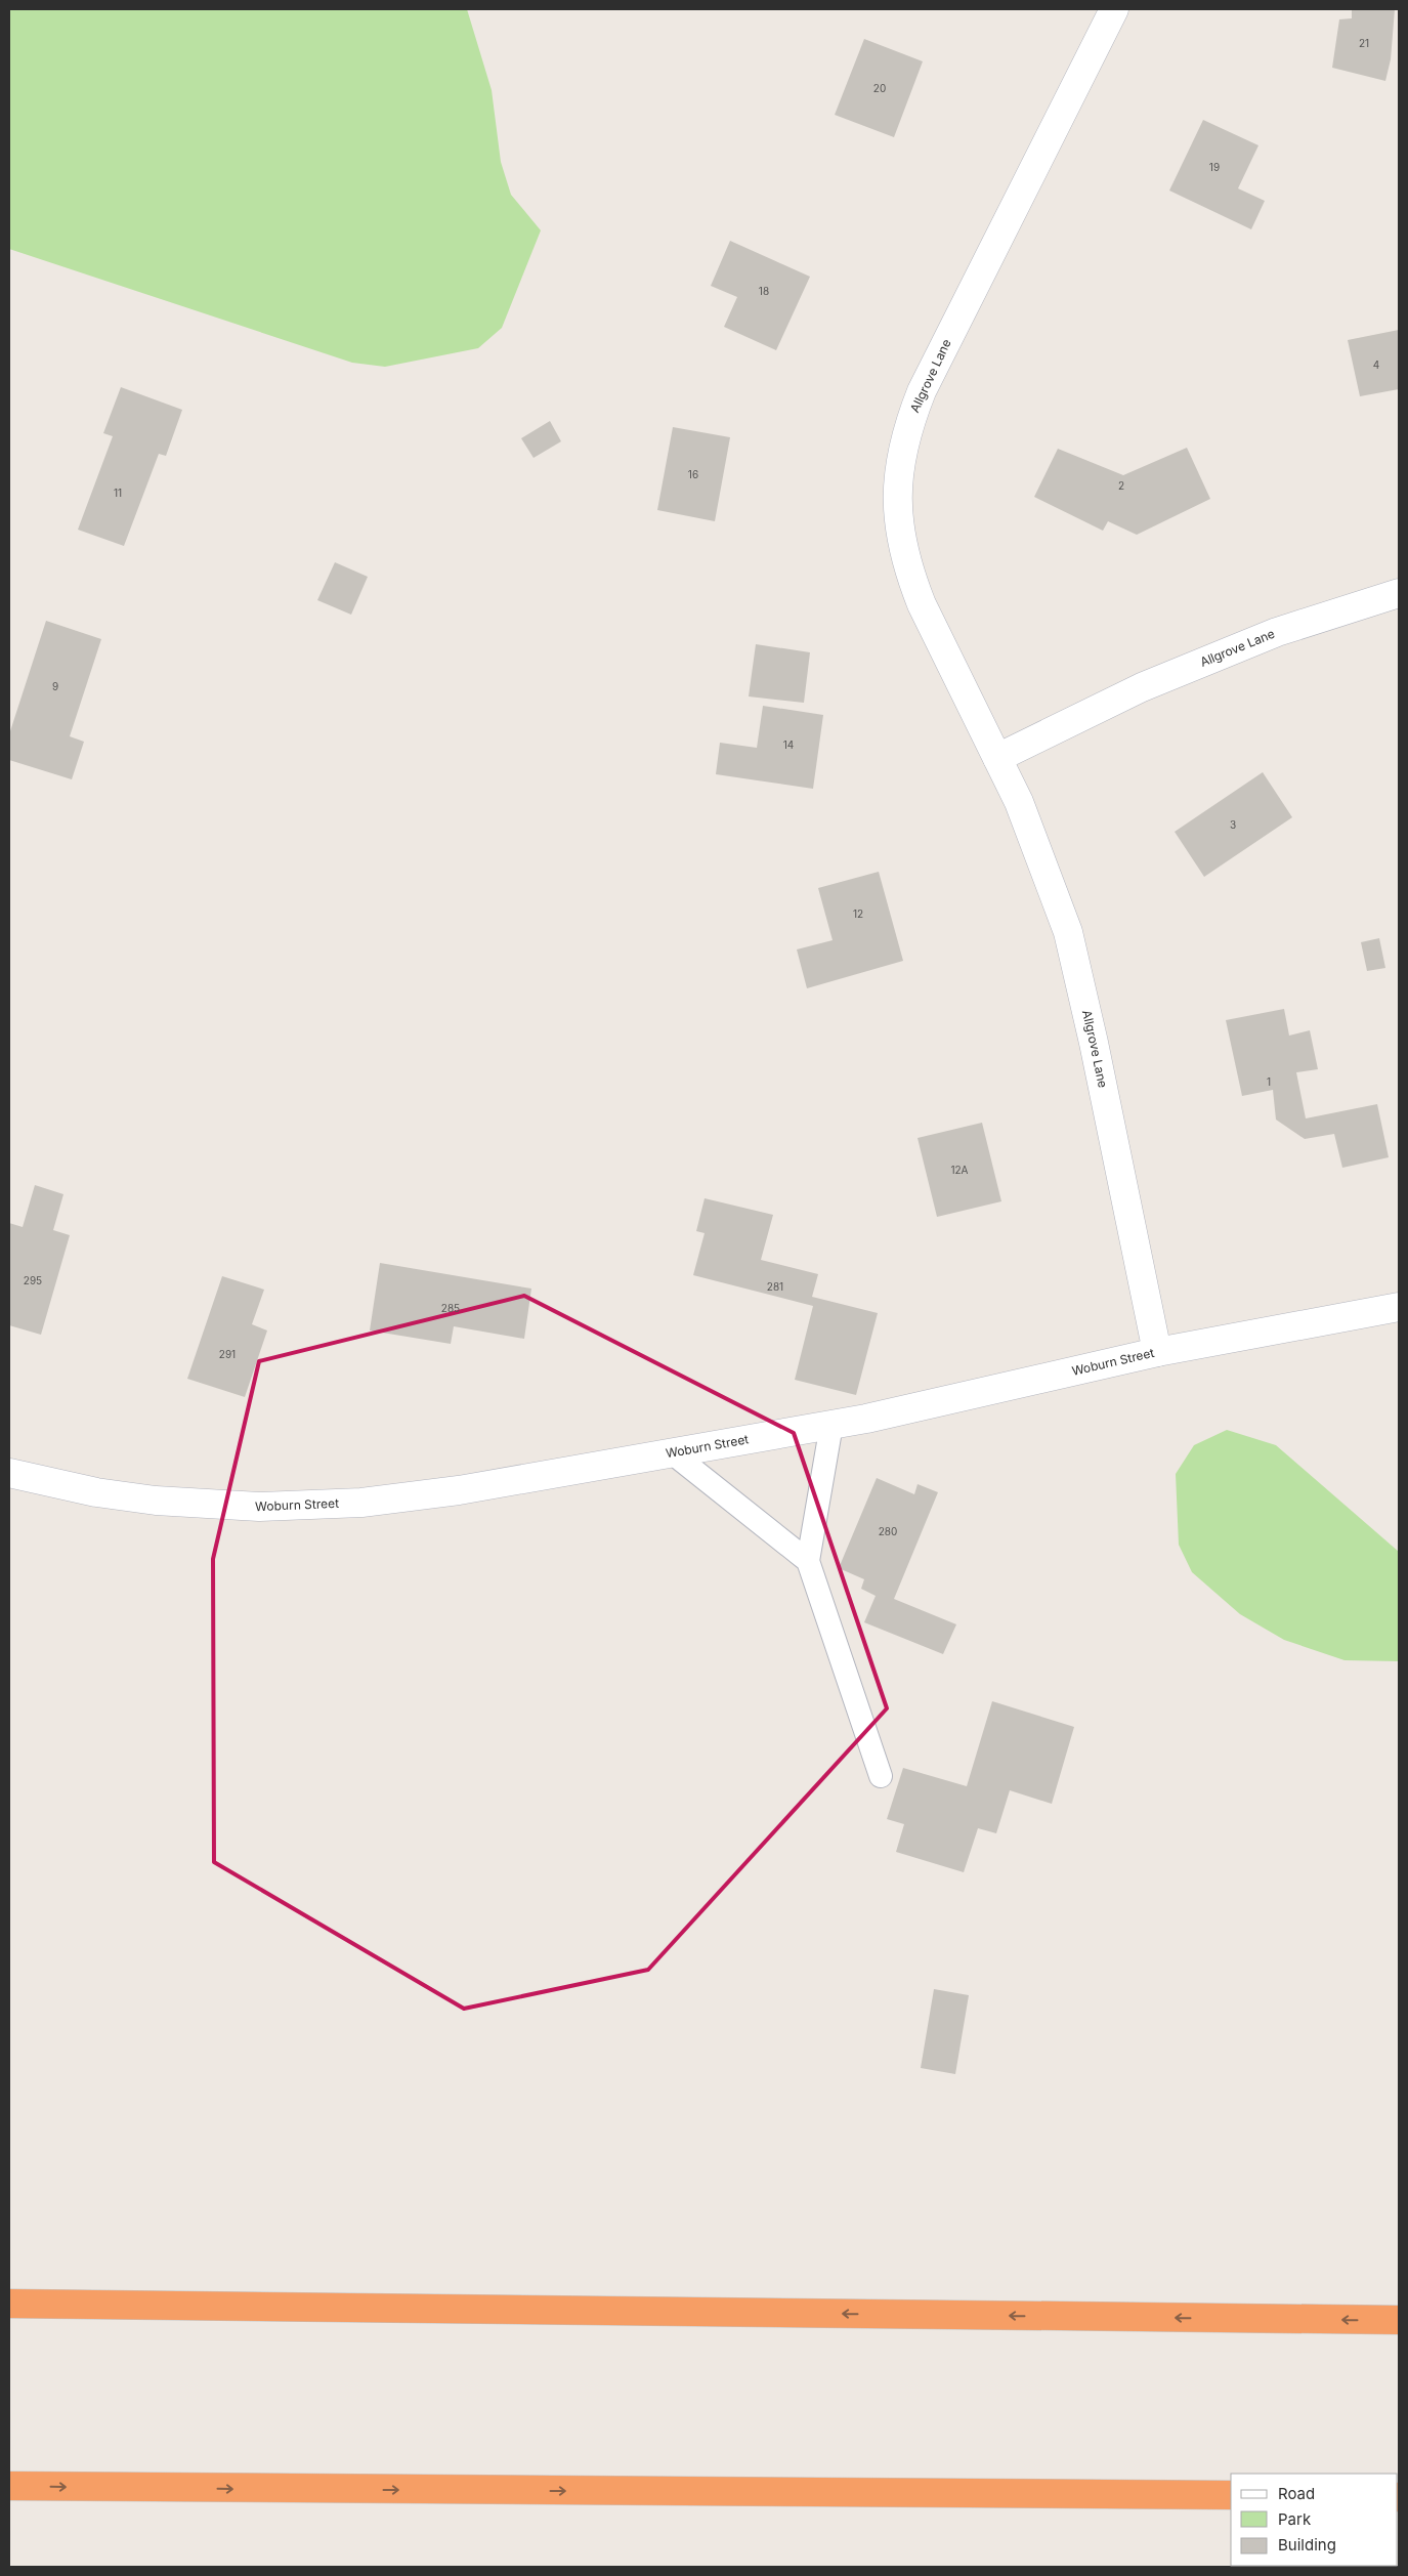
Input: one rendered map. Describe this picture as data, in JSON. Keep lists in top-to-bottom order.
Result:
{
  "streets": {
    "street": ["Allgrove Lane", "Woburn Street"]
  },
  "crossings": [
    ["Allgrove Lane", "Woburn Street"]
  ],
  "house_numbers": [
    "21",
    "20",
    "19",
    "18",
    "4",
    "16",
    "2",
    "11",
    "9",
    "14",
    "3",
    "12",
    "1",
    "12A",
    "295",
    "281",
    "285",
    "291",
    "280"
  ],
  "legend": ["Road", "Park", "Building"]
}
